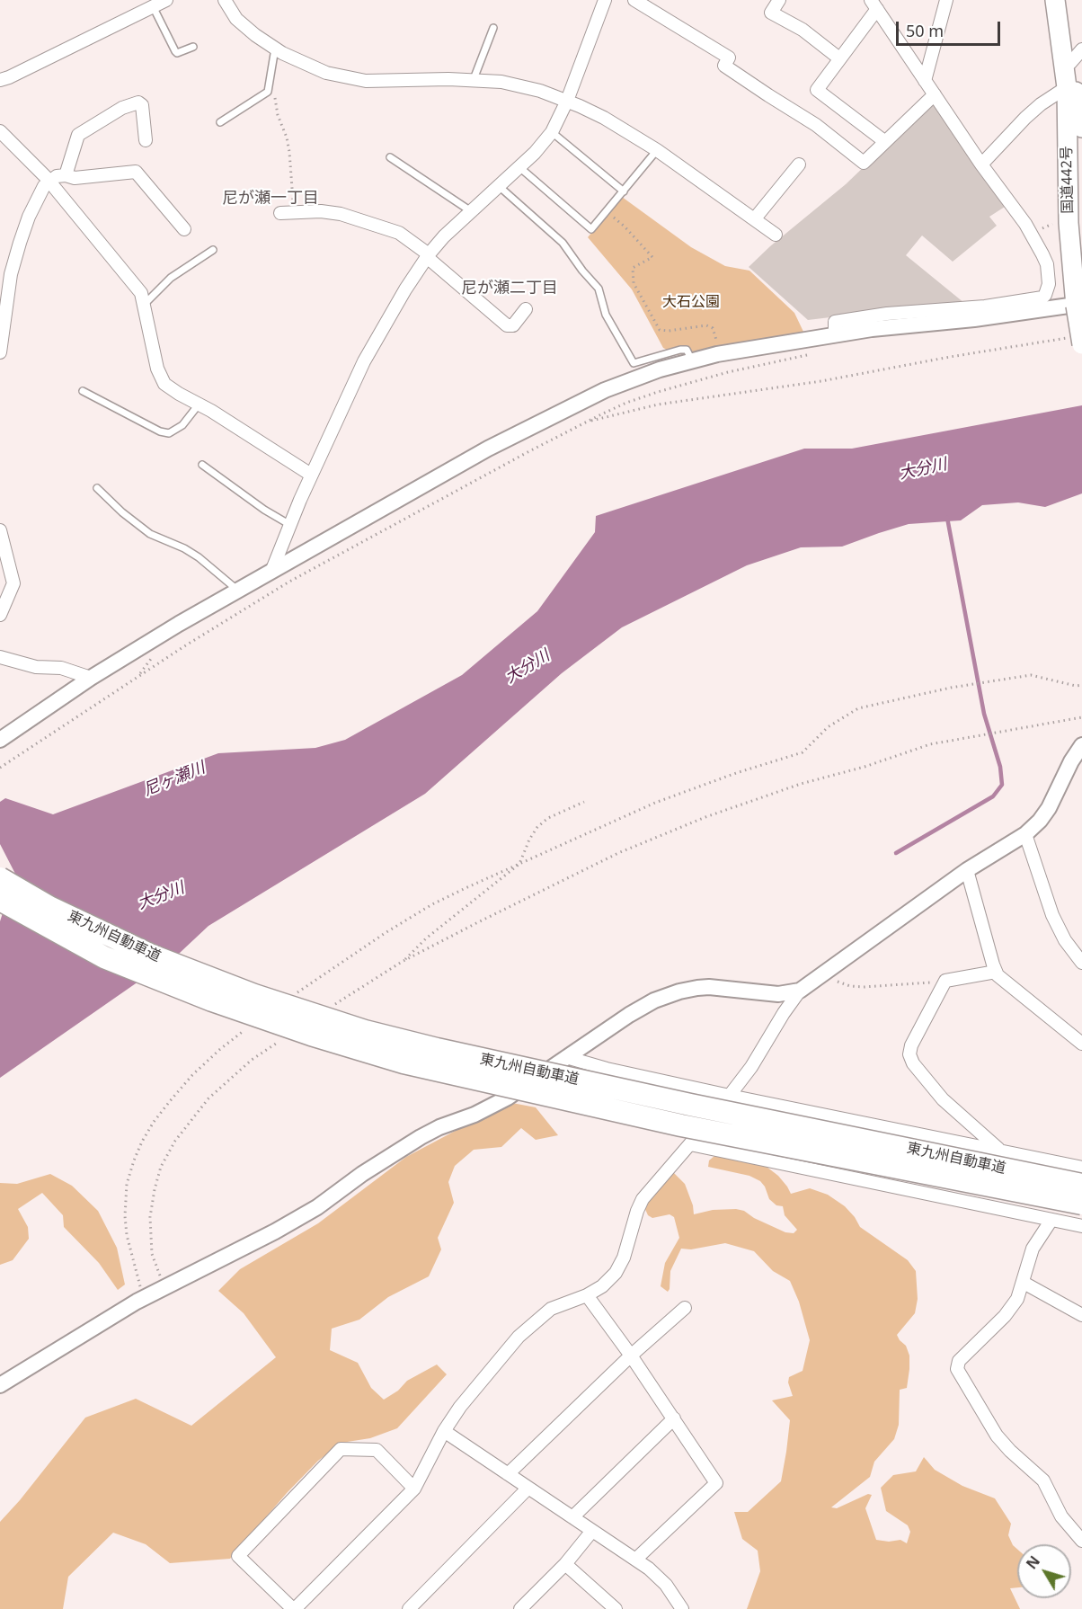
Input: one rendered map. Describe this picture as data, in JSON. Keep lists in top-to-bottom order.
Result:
{
  "streets": {
    "highway": ["国道442号", "東九州自動車道"]
  },
  "districts": ["尼が瀬一丁目", "尼が瀬二丁目"],
  "water": ["大分川", "尼ヶ瀬川"],
  "parks": ["大石公園"],
  "scale_bar": "50 m",
  "north": "top left"
}
